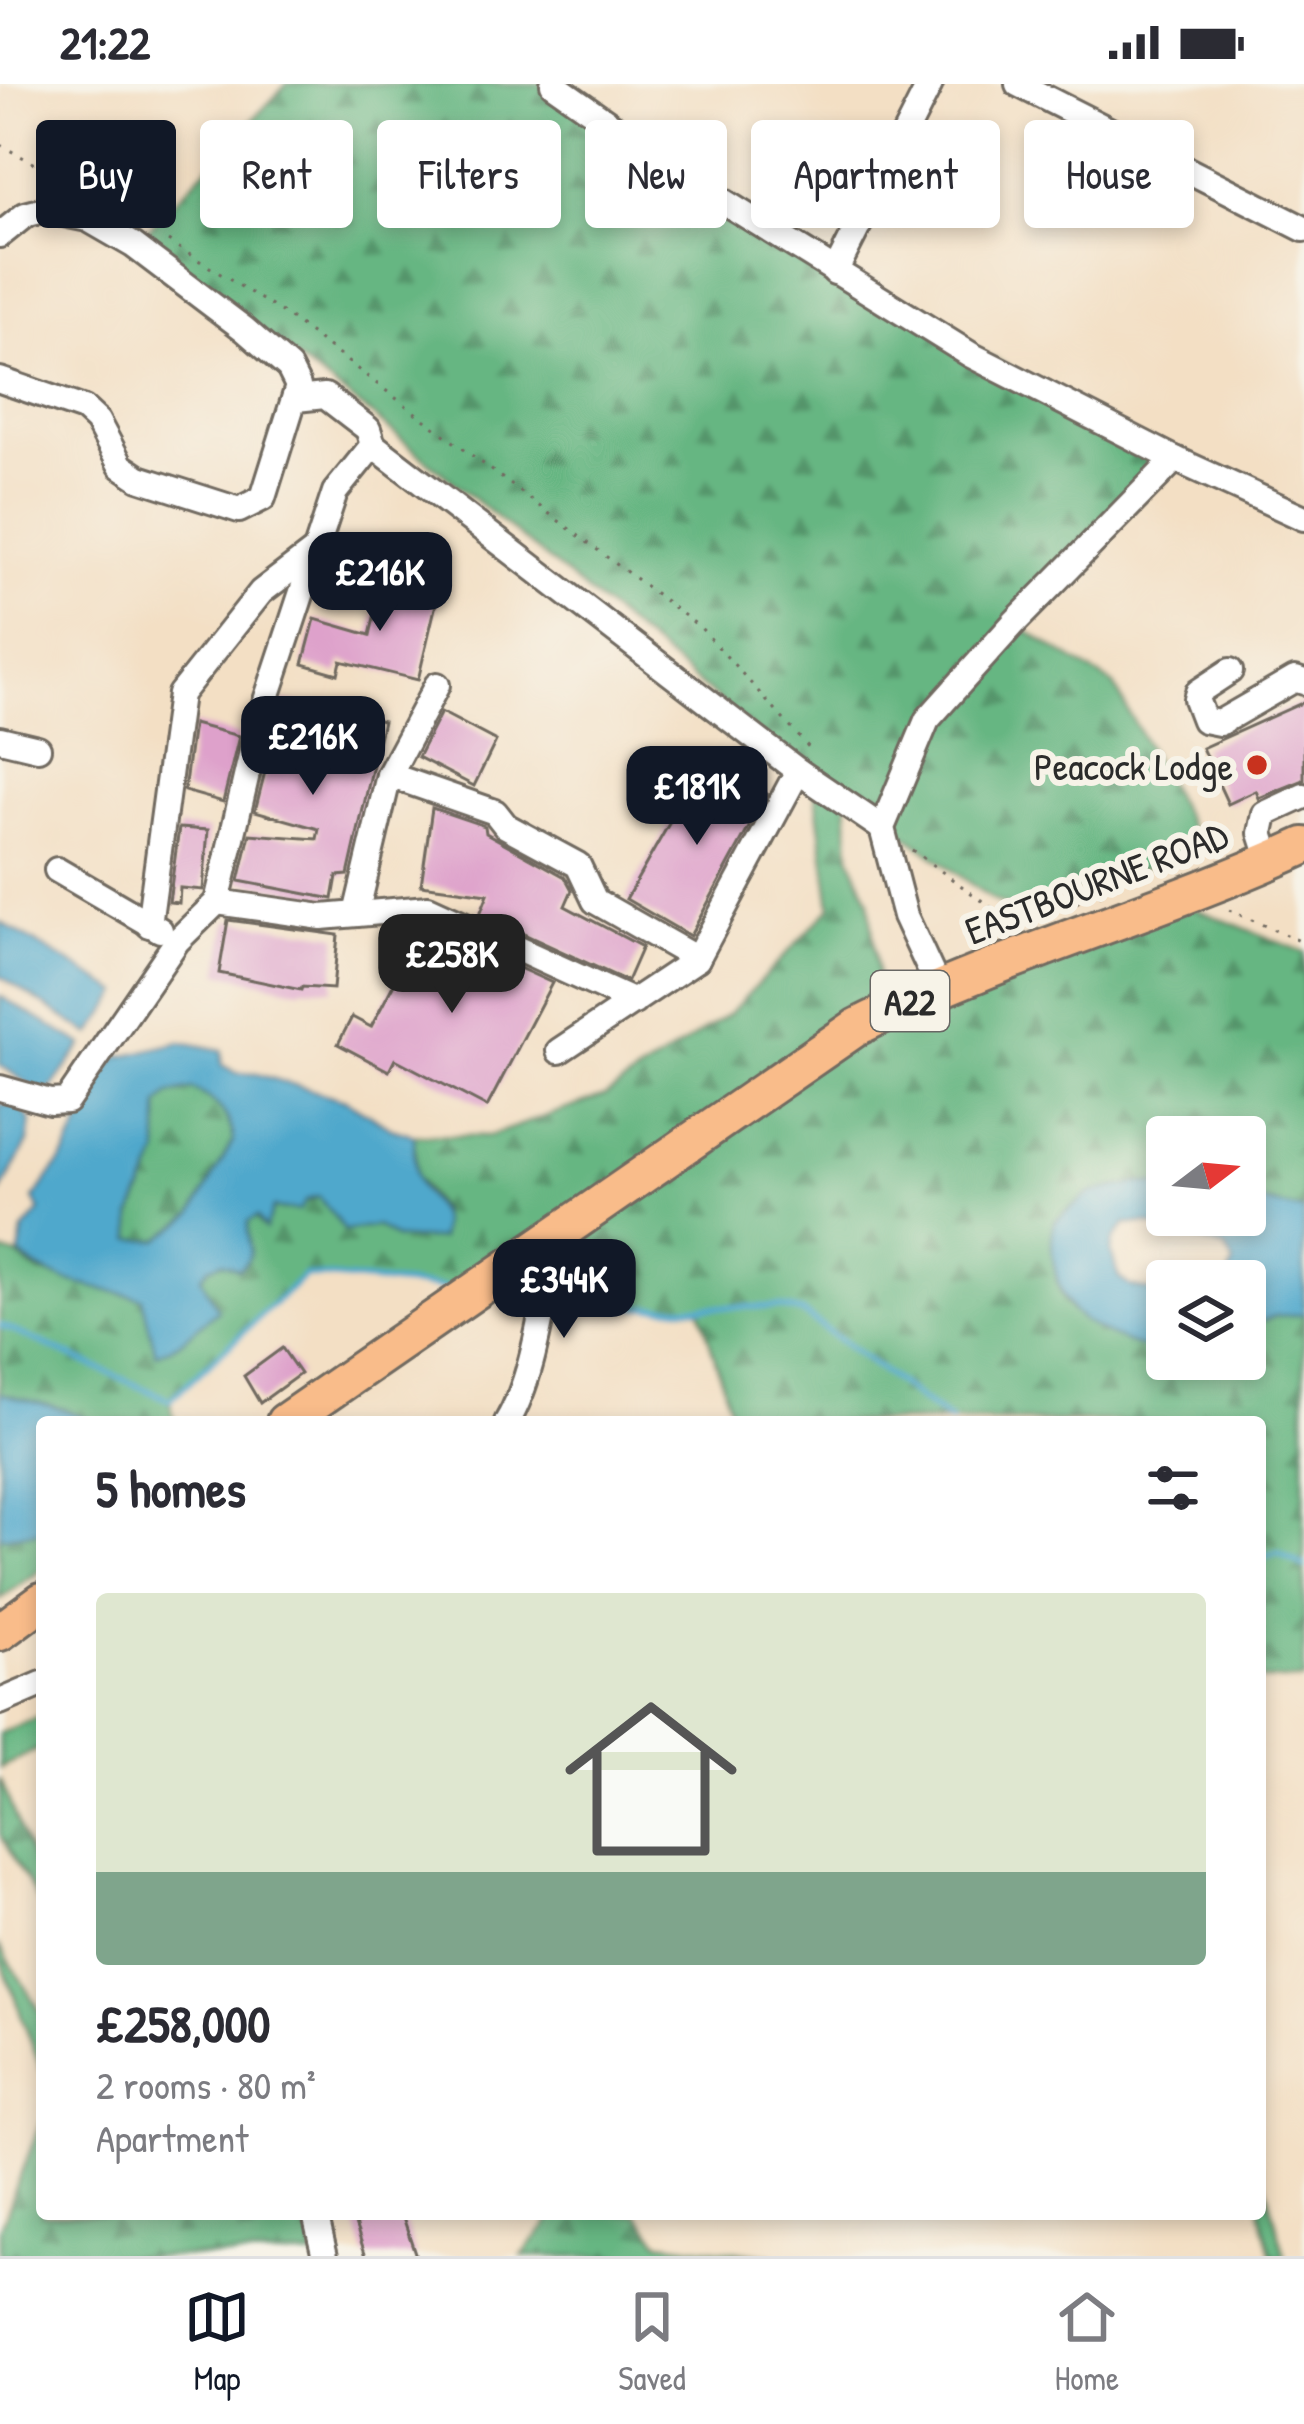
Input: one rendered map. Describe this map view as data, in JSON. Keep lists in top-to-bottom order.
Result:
{
  "streets": {
    "highway": ["EASTBOURNE ROAD", "A22"]
  },
  "crossings": [
    ["EASTBOURNE ROAD", "A22"]
  ],
  "places": ["Peacock Lodge"],
  "north": "right",
  "page": {
    "status": "21:22",
    "chip": [
      "Buy",
      "Rent",
      "Filters",
      "New",
      "Apartment",
      "House"
    ],
    "price": [
      "£216K",
      "£216K",
      "£181K",
      "£258K",
      "£344K"
    ],
    "heading": "5 homes",
    "list": [
      {
        "name": "£258,000",
        "note": "2 rooms · 80 m² · Apartment"
      }
    ],
    "tabs": ["Map", "Saved", "Home"]
  }
}
